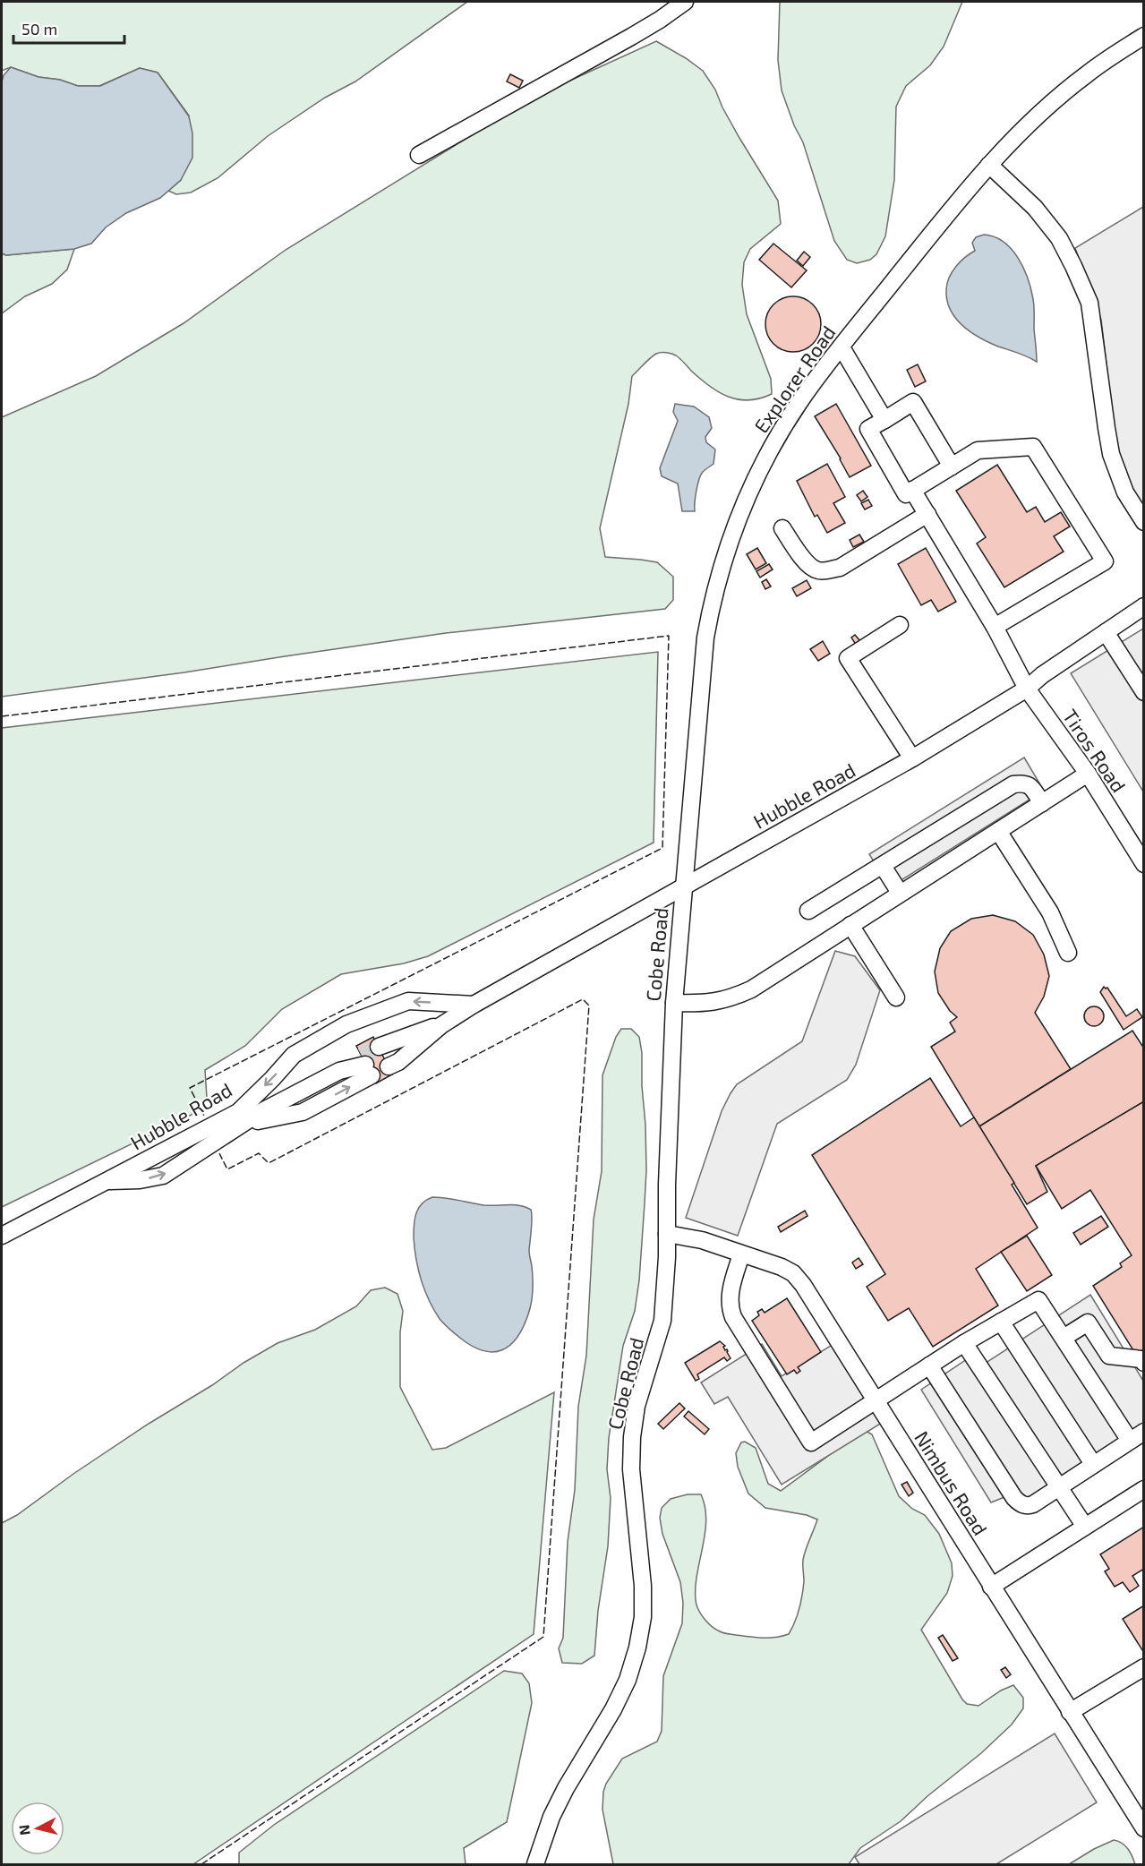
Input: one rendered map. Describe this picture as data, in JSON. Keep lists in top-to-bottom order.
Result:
{
  "streets": {
    "street": [
      "Explorer Road",
      "Tiros Road",
      "Hubble Road",
      "Cobe Road",
      "Nimbus Road"
    ]
  },
  "crossings": [
    ["Explorer Road", "Hubble Road"],
    ["Explorer Road", "Cobe Road"],
    ["Tiros Road", "Hubble Road"],
    ["Hubble Road", "Cobe Road"],
    ["Cobe Road", "Nimbus Road"]
  ],
  "scale_bar": "50 m",
  "north": "left"
}
